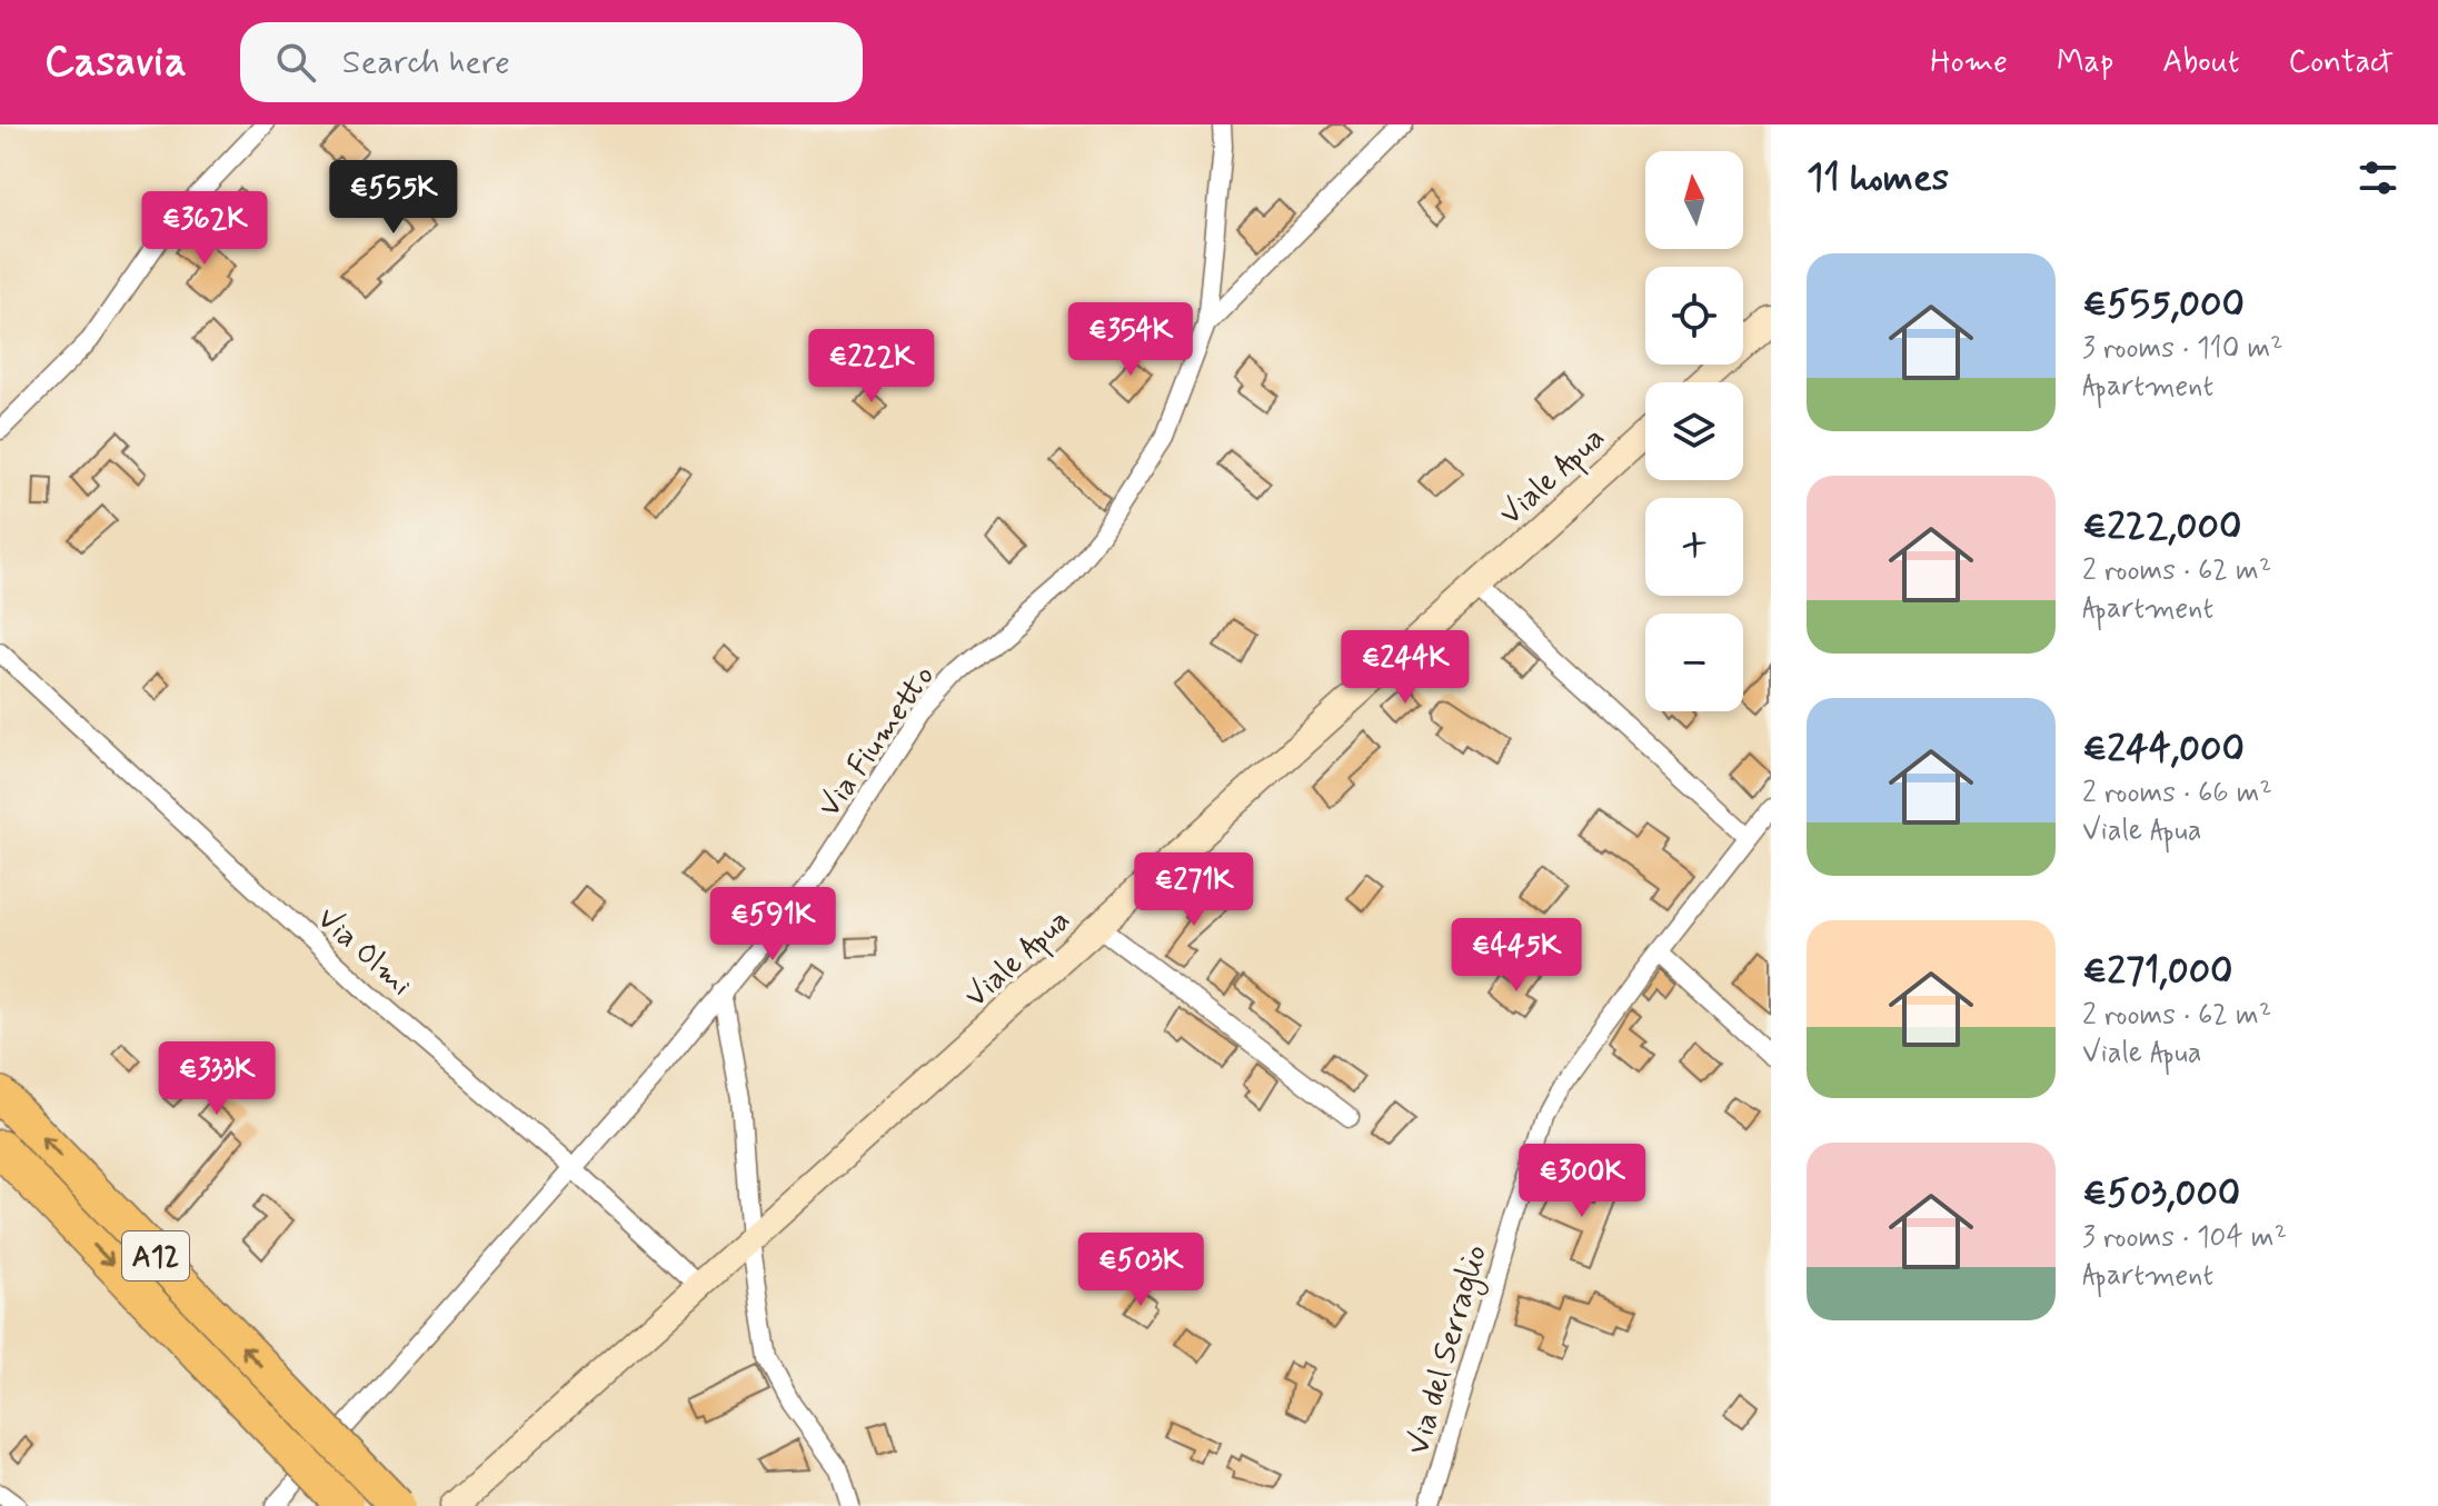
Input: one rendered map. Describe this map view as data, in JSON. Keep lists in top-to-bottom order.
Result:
{
  "streets": {
    "highway": ["A12"],
    "street": [
      "Viale Apua",
      "Via Fiumetto",
      "Via Olmi",
      "Via del Serraglio"
    ]
  },
  "crossings": [
    ["Viale Apua", "Via Olmi"],
    ["Via Fiumetto", "Via Olmi"]
  ],
  "north": "top",
  "page": {
    "header": "Casavia",
    "search": "Search here",
    "nav": [
      "Home",
      "Map",
      "About",
      "Contact"
    ],
    "heading": "11 homes",
    "map_buttons": ["+", "−"],
    "price": [
      "€555K",
      "€362K",
      "€354K",
      "€222K",
      "€244K",
      "€271K",
      "€591K",
      "€445K",
      "€333K",
      "€300K",
      "€503K"
    ],
    "list": [
      {
        "name": "€555,000",
        "note": "3 rooms · 110 m² · Apartment"
      },
      {
        "name": "€222,000",
        "note": "2 rooms · 62 m² · Apartment"
      },
      {
        "name": "€244,000",
        "note": "2 rooms · 66 m² · Viale Apua"
      },
      {
        "name": "€271,000",
        "note": "2 rooms · 62 m² · Viale Apua"
      },
      {
        "name": "€503,000",
        "note": "3 rooms · 104 m² · Apartment"
      }
    ]
  }
}
